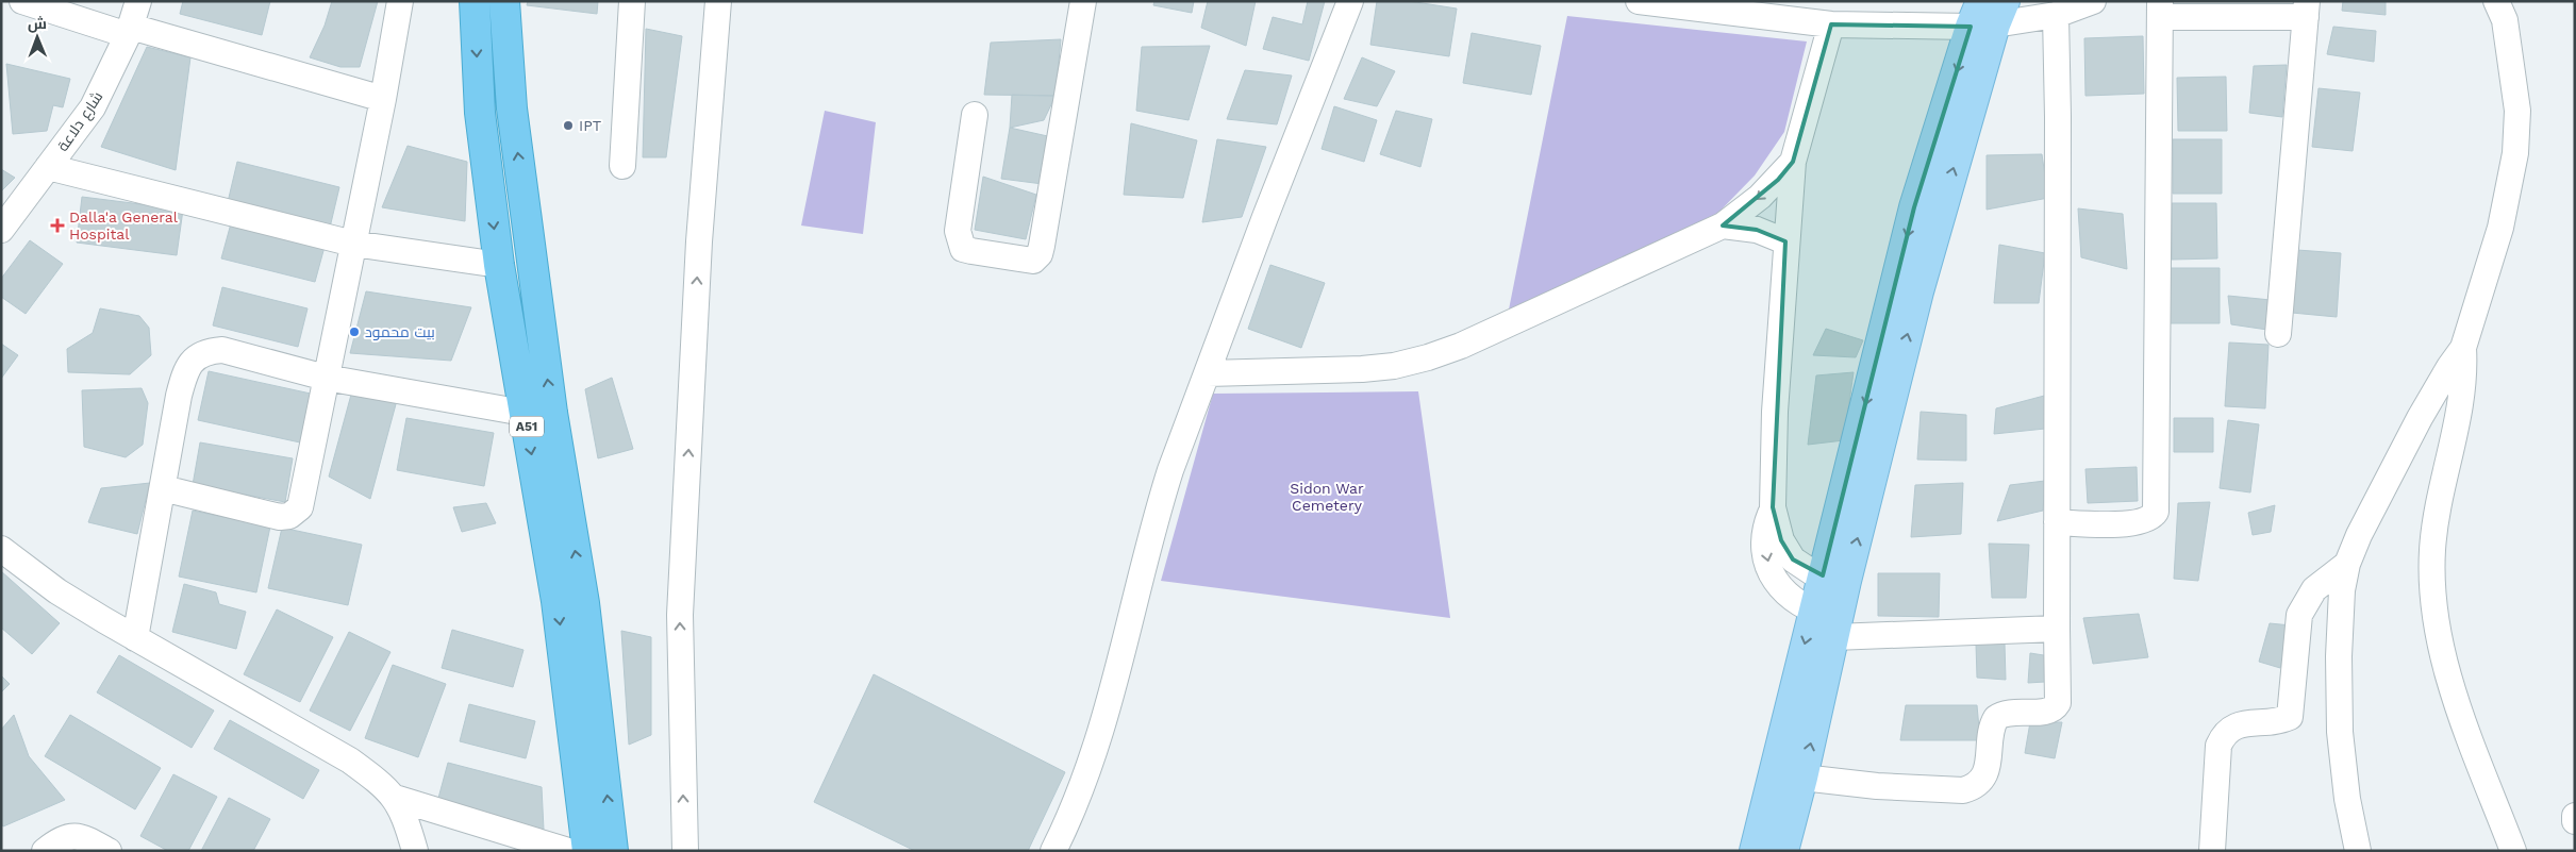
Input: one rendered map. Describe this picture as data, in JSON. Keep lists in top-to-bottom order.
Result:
{
  "streets": {
    "highway": ["A51"],
    "street": ["شارع دلاعة"]
  },
  "parks": ["Sidon War Cemetery"],
  "places": {
    "other": ["IPT", "بيت محمود"],
    "health": ["Dalla'a General Hospital"]
  },
  "north": "top"
}
